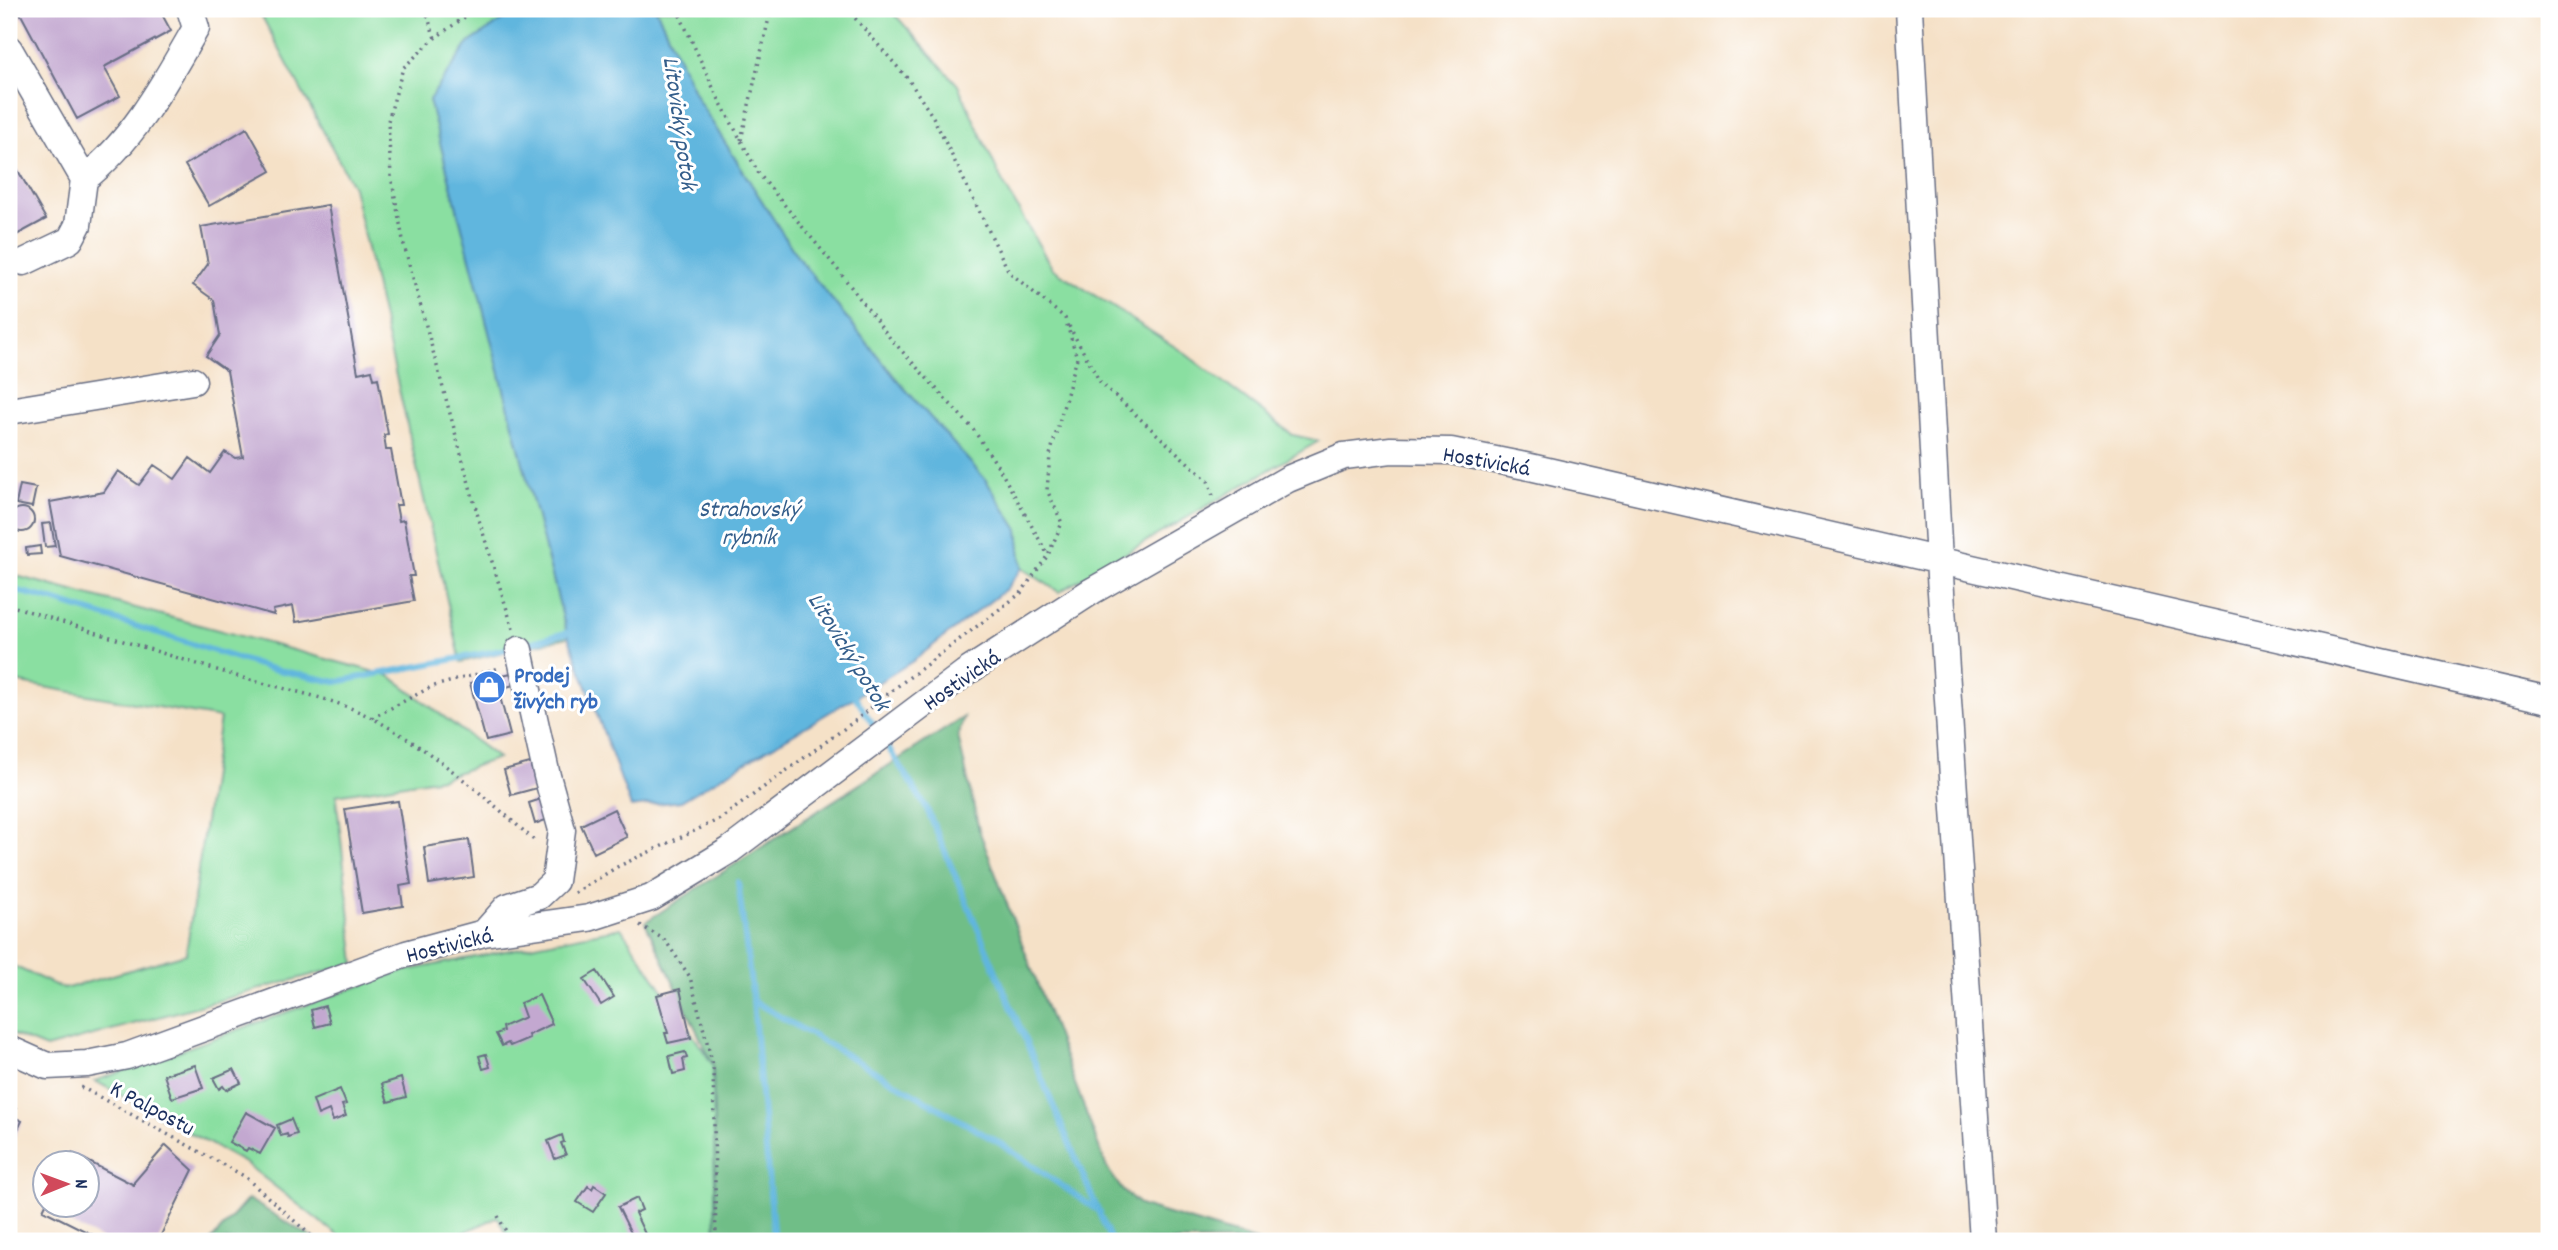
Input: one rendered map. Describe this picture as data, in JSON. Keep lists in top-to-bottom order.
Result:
{
  "streets": {
    "street": ["Hostivická"],
    "path": ["K Palpostu"]
  },
  "water": ["Litovický potok", "Strahovský rybník"],
  "places": {
    "shop": ["Prodej živých ryb"]
  },
  "north": "right"
}
